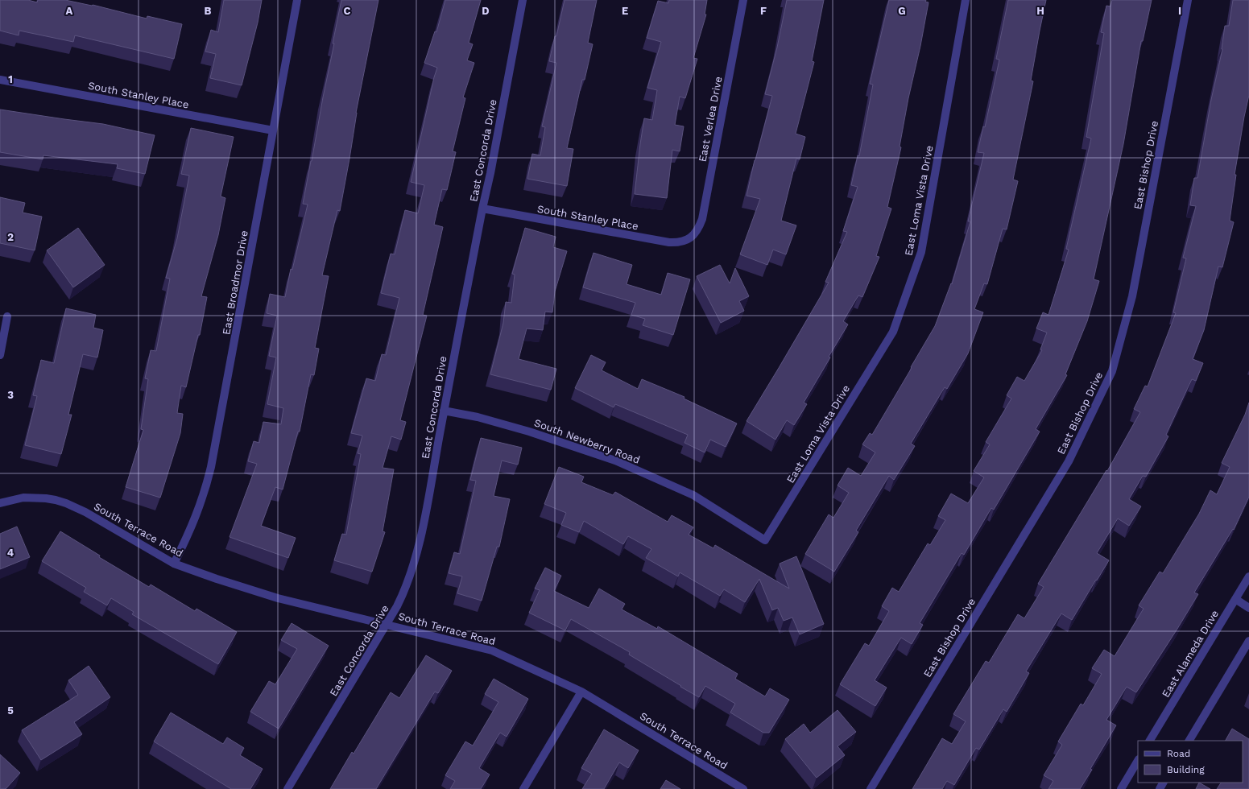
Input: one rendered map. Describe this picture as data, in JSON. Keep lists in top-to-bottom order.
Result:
{
  "streets": {
    "street": [
      "South Stanley Place",
      "East Verlea Drive",
      "East Concorda Drive",
      "East Bishop Drive",
      "East Loma Vista Drive",
      "East Broadmor Drive",
      "South Newberry Road",
      "South Terrace Road",
      "East Alameda Drive"
    ]
  },
  "crossings": [
    ["South Stanley Place", "East Verlea Drive"],
    ["South Stanley Place", "East Concorda Drive"],
    ["South Stanley Place", "East Broadmor Drive"],
    ["East Concorda Drive", "South Newberry Road"],
    ["East Concorda Drive", "South Terrace Road"],
    ["East Loma Vista Drive", "South Newberry Road"],
    ["East Broadmor Drive", "South Terrace Road"]
  ],
  "legend": ["Road", "Building"],
  "grid": {
    "columns": [
      "A",
      "B",
      "C",
      "D",
      "E",
      "F",
      "G",
      "H",
      "I"
    ],
    "rows": [
      "1",
      "2",
      "3",
      "4",
      "5"
    ]
  }
}
